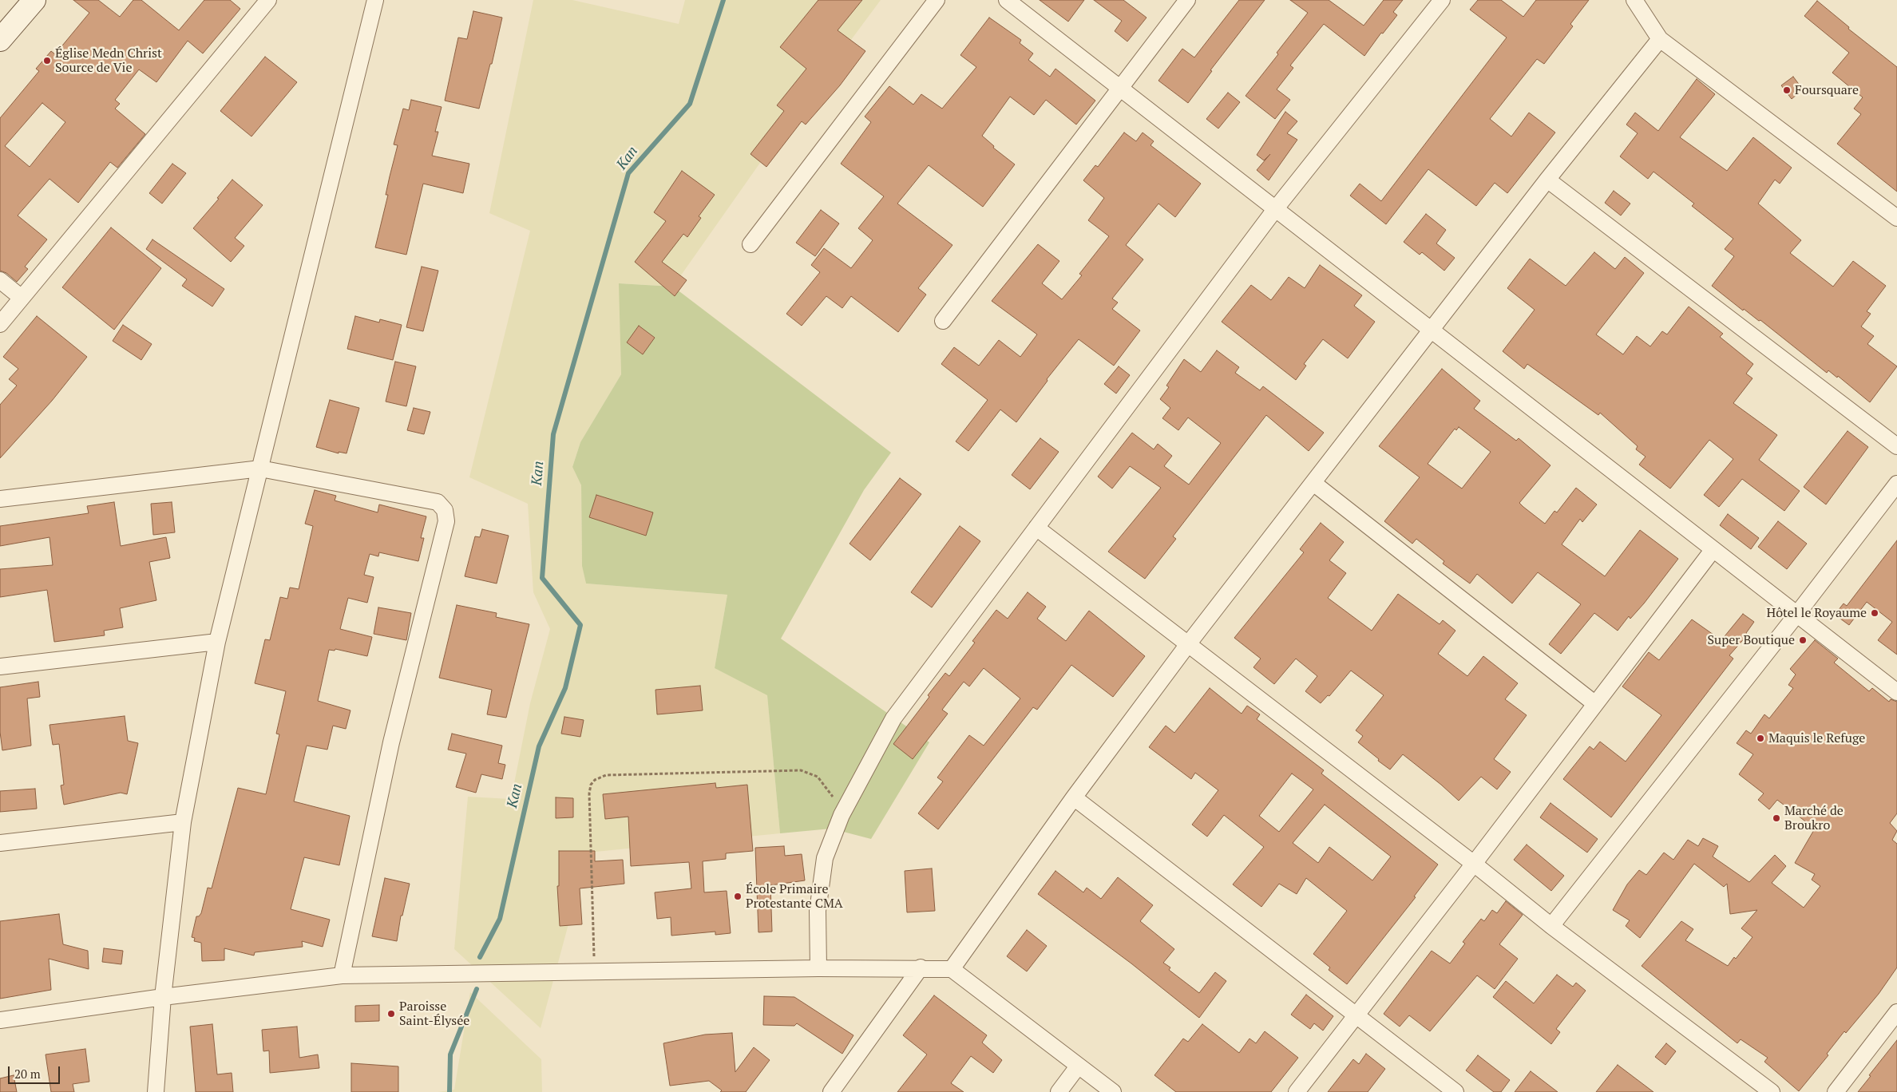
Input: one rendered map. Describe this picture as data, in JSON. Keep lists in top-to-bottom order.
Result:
{
  "water": ["Kan"],
  "places": [
    "Église Medn Christ Source de Vie",
    "Foursquare",
    "Hôtel le Royaume",
    "Super Boutique",
    "Maquis le Refuge",
    "Marché de Broukro",
    "École Primaire Protestante CMA",
    "Paroisse Saint-Élysée"
  ],
  "scale_bar": "20 m"
}
